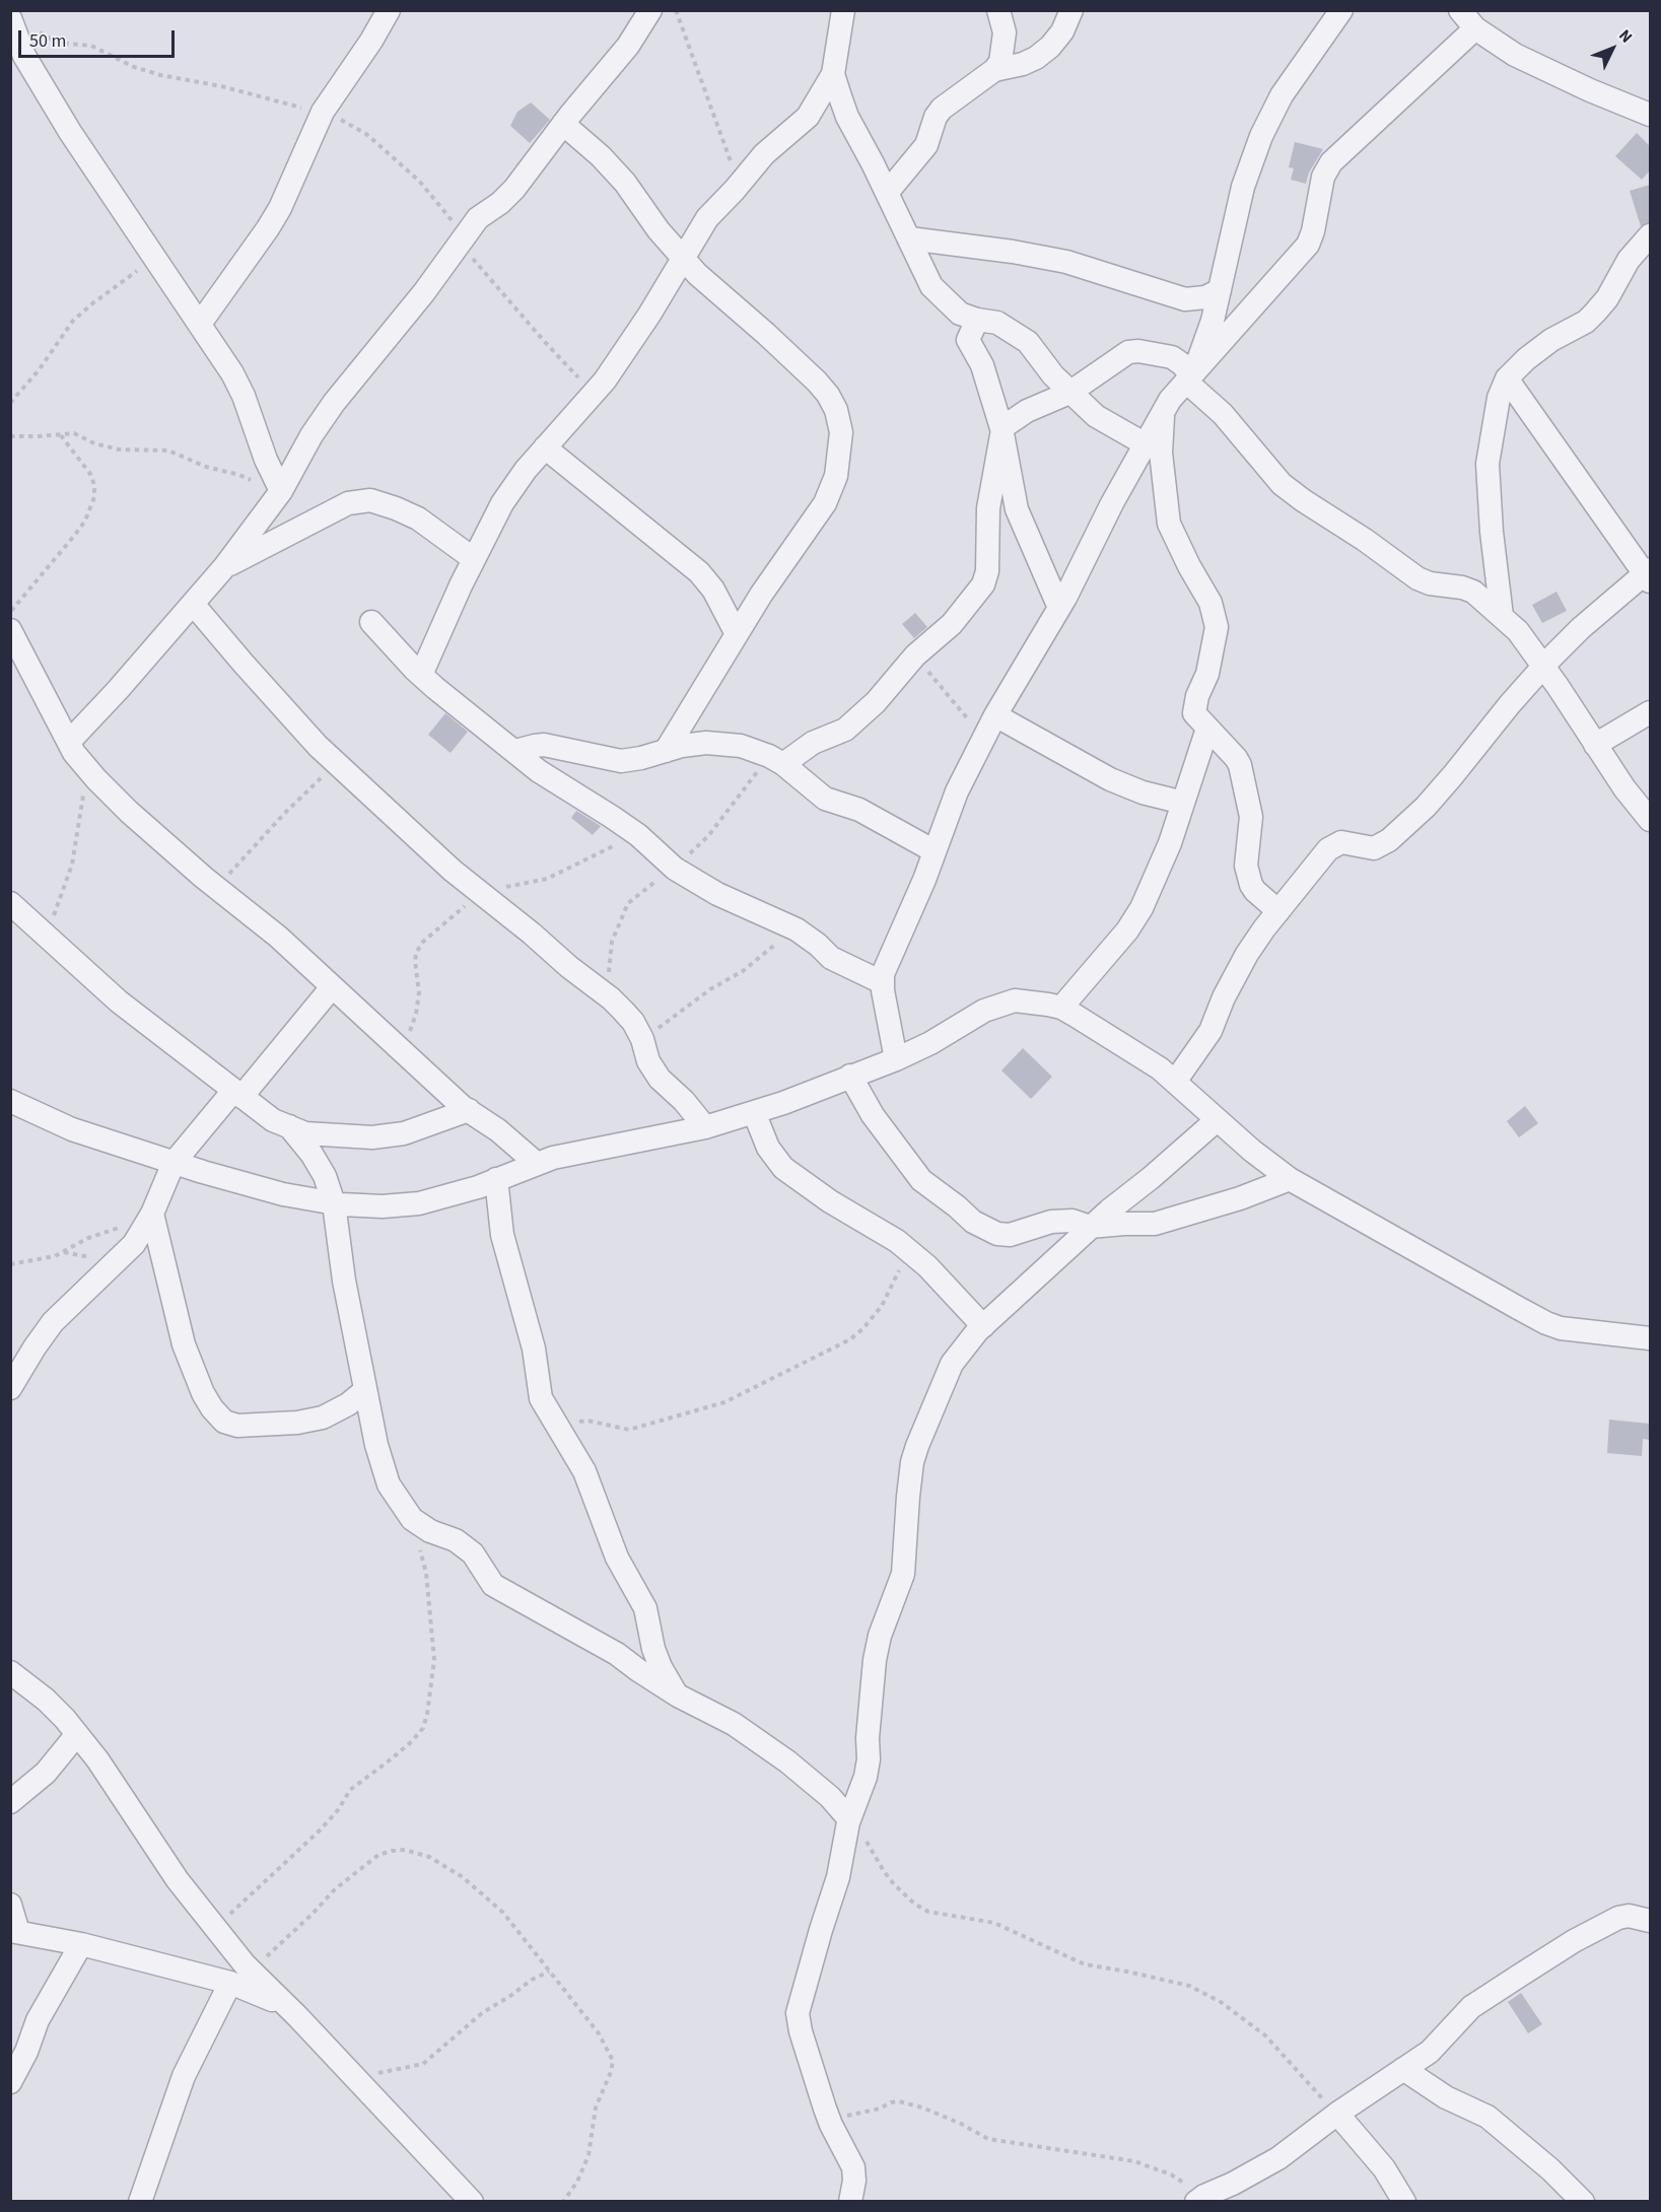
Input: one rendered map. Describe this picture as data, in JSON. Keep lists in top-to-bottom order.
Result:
{
  "scale_bar": "50 m",
  "north": "top right"
}
